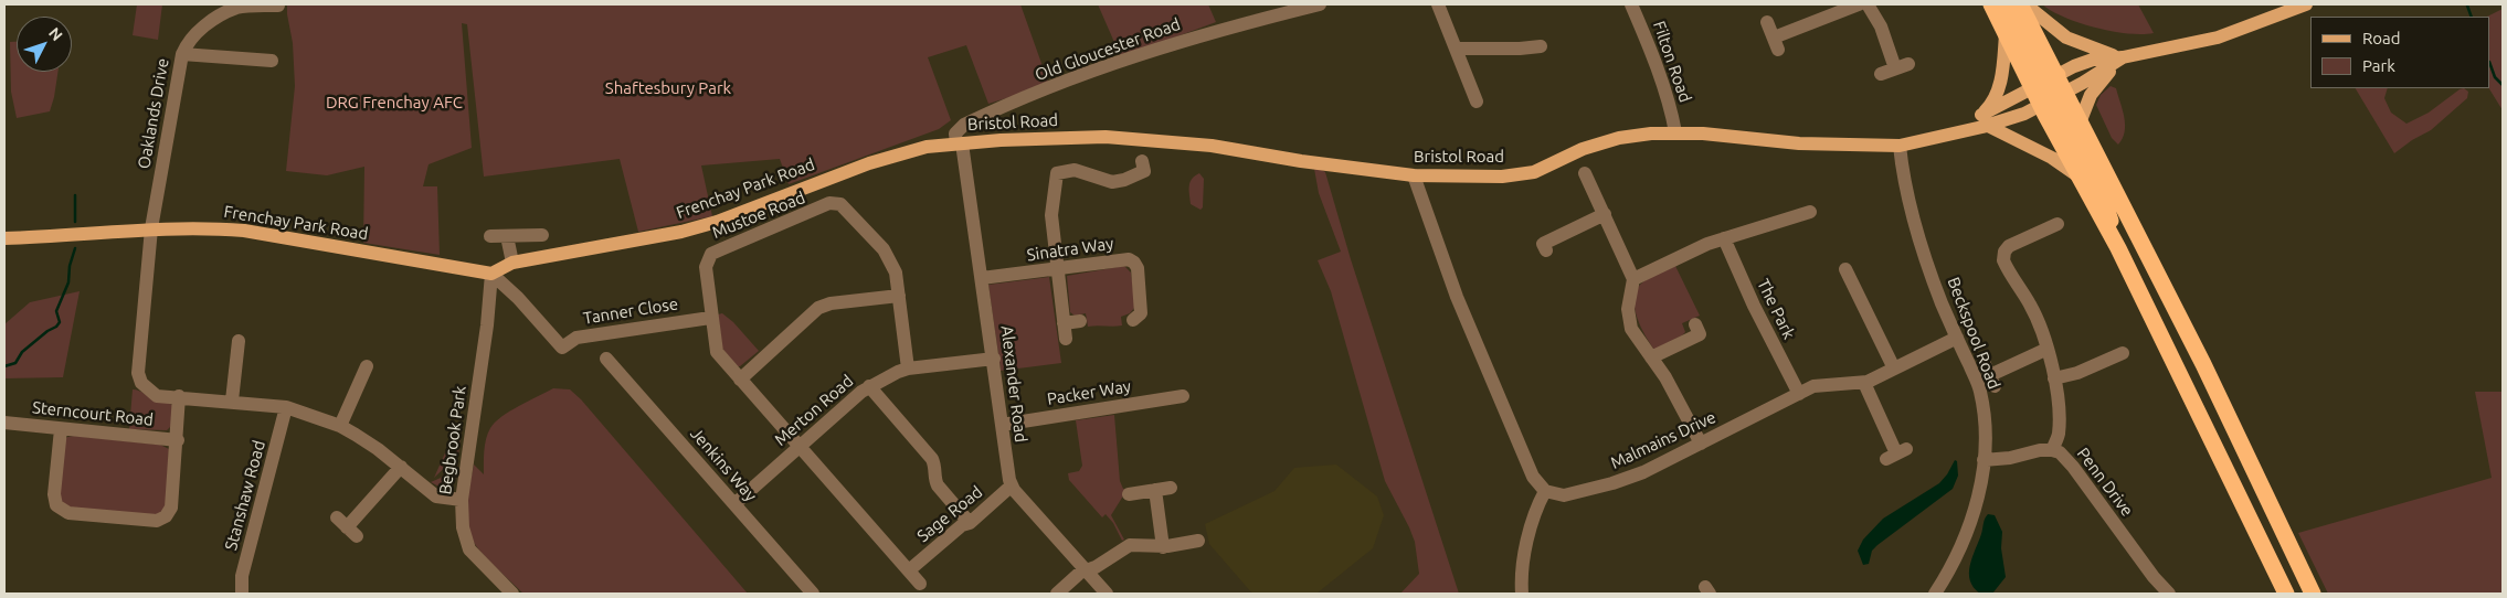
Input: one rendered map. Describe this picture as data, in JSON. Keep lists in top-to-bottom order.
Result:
{
  "streets": {
    "main road": ["Bristol Road", "Frenchay Park Road"],
    "street": [
      "Old Gloucester Road",
      "Filton Road",
      "Oaklands Drive",
      "Mustoe Road",
      "Sinatra Way",
      "The Park",
      "Tanner Close",
      "Beckspool Road",
      "Alexander Road",
      "Packer Way",
      "Merton Road",
      "Sterncourt Road",
      "Begbrook Park",
      "Malmains Drive",
      "Jenkins Way",
      "Penn Drive",
      "Stanshaw Road",
      "Sage Road"
    ]
  },
  "crossings": [
    ["Old Gloucester Road", "Bristol Road"],
    ["Old Gloucester Road", "Frenchay Park Road"],
    ["Old Gloucester Road", "Alexander Road"],
    ["Filton Road", "Bristol Road"],
    ["Oaklands Drive", "Frenchay Park Road"],
    ["Oaklands Drive", "Begbrook Park"],
    ["Oaklands Drive", "Stanshaw Road"],
    ["Bristol Road", "Frenchay Park Road"],
    ["Bristol Road", "Beckspool Road"],
    ["Bristol Road", "Alexander Road"],
    ["Frenchay Park Road", "Tanner Close"],
    ["Frenchay Park Road", "Alexander Road"],
    ["Frenchay Park Road", "Begbrook Park"],
    ["Mustoe Road", "Tanner Close"],
    ["Mustoe Road", "Merton Road"],
    ["Mustoe Road", "Sage Road"],
    ["Sinatra Way", "Alexander Road"],
    ["The Park", "Malmains Drive"],
    ["Tanner Close", "Begbrook Park"],
    ["Beckspool Road", "Malmains Drive"],
    ["Beckspool Road", "Penn Drive"],
    ["Alexander Road", "Packer Way"],
    ["Alexander Road", "Merton Road"],
    ["Alexander Road", "Sage Road"],
    ["Merton Road", "Jenkins Way"]
  ],
  "parks": ["Shaftesbury Park", "DRG Frenchay AFC"],
  "legend": ["Road", "Park"],
  "north": "top right"
}
